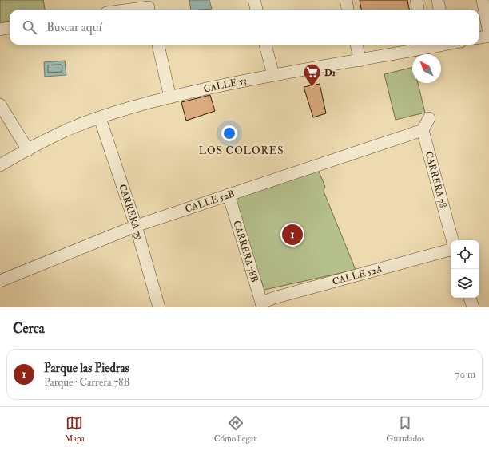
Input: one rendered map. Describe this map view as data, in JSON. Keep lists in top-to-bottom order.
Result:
{
  "streets": {
    "street": [
      "CALLE 53",
      "CARRERA 78",
      "CALLE 52B",
      "CARRERA 79",
      "CARRERA 78B",
      "CALLE 52A"
    ]
  },
  "crossings": [
    ["CALLE 53", "CARRERA 79"],
    ["CARRERA 78", "CALLE 52B"],
    ["CALLE 52B", "CARRERA 79"],
    ["CALLE 52B", "CARRERA 78B"],
    ["CARRERA 78B", "CALLE 52A"]
  ],
  "districts": ["LOS COLORES"],
  "places": {
    "supermarket": ["D1"]
  },
  "north": "top left",
  "page": {
    "search": "Buscar aquí",
    "pins": "1",
    "heading": "Cerca",
    "list": [
      {
        "mark": "1",
        "name": "Parque las Piedras",
        "note": "Parque · Carrera 78B",
        "value": "70 m"
      }
    ],
    "nav": ["Mapa", "Cómo llegar", "Guardados"]
  }
}
